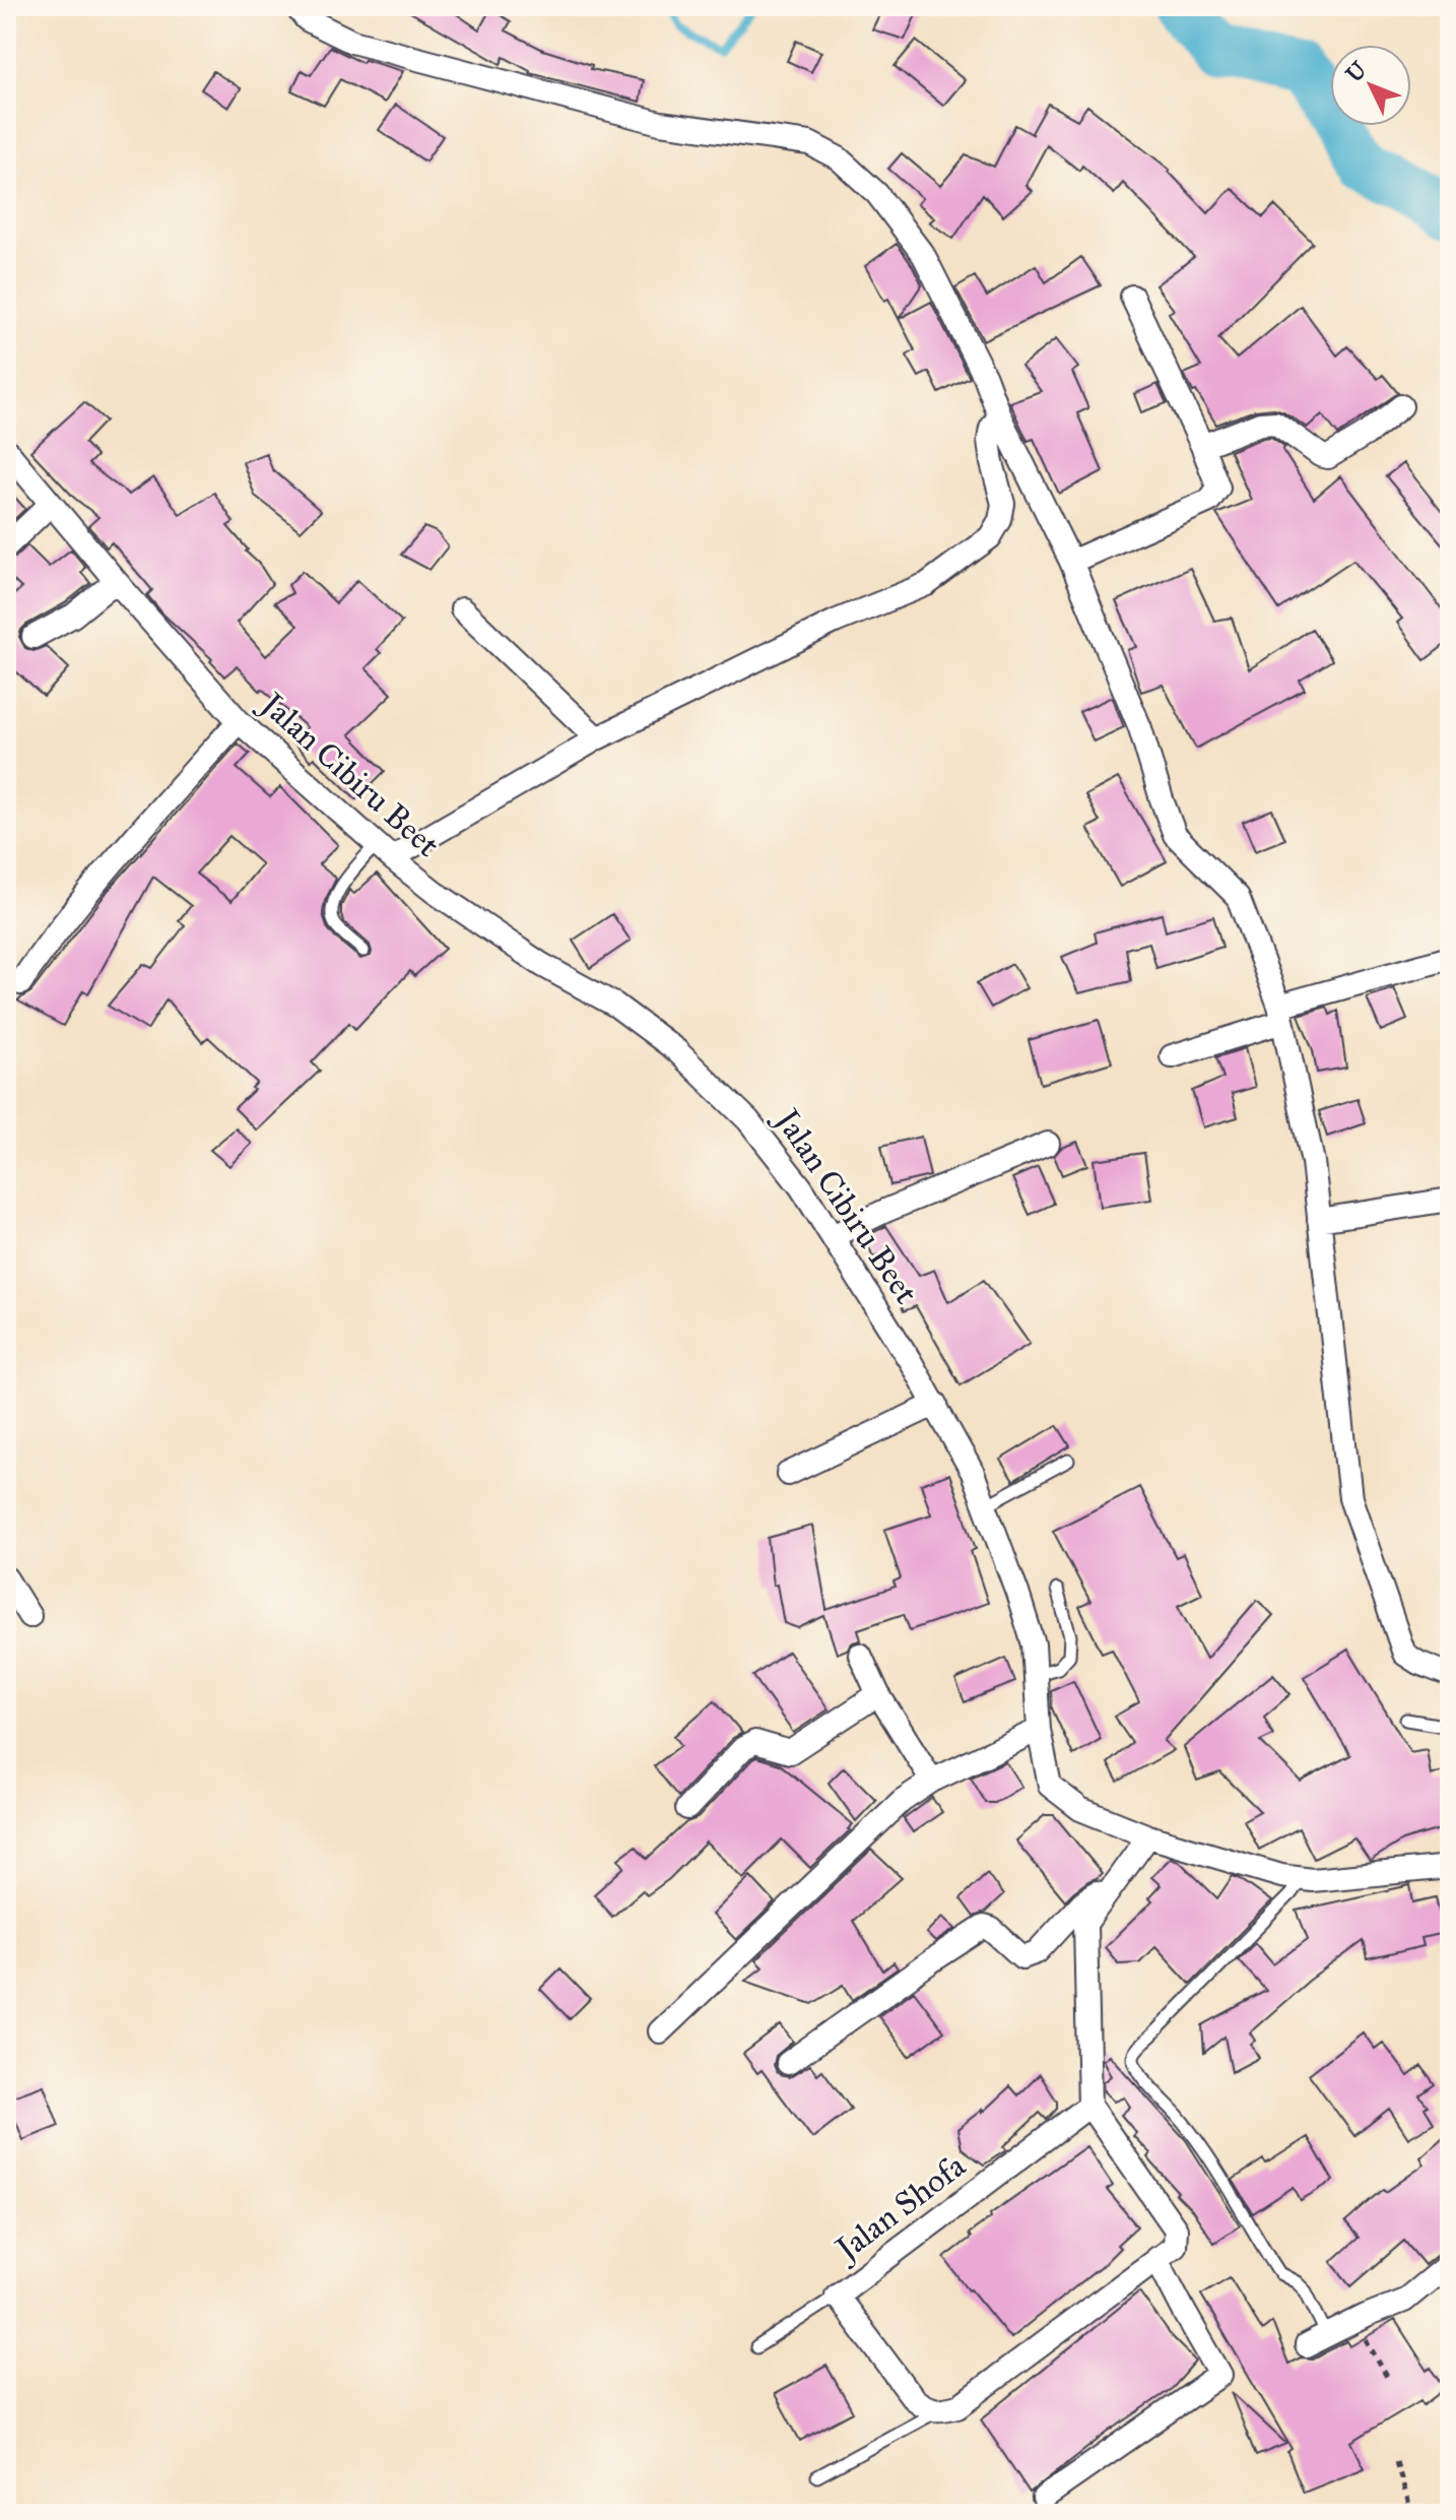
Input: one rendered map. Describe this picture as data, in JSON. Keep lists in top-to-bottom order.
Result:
{
  "streets": {
    "street": ["Jalan Cibiru Beet", "Jalan Shofa"]
  },
  "north": "top left"
}
